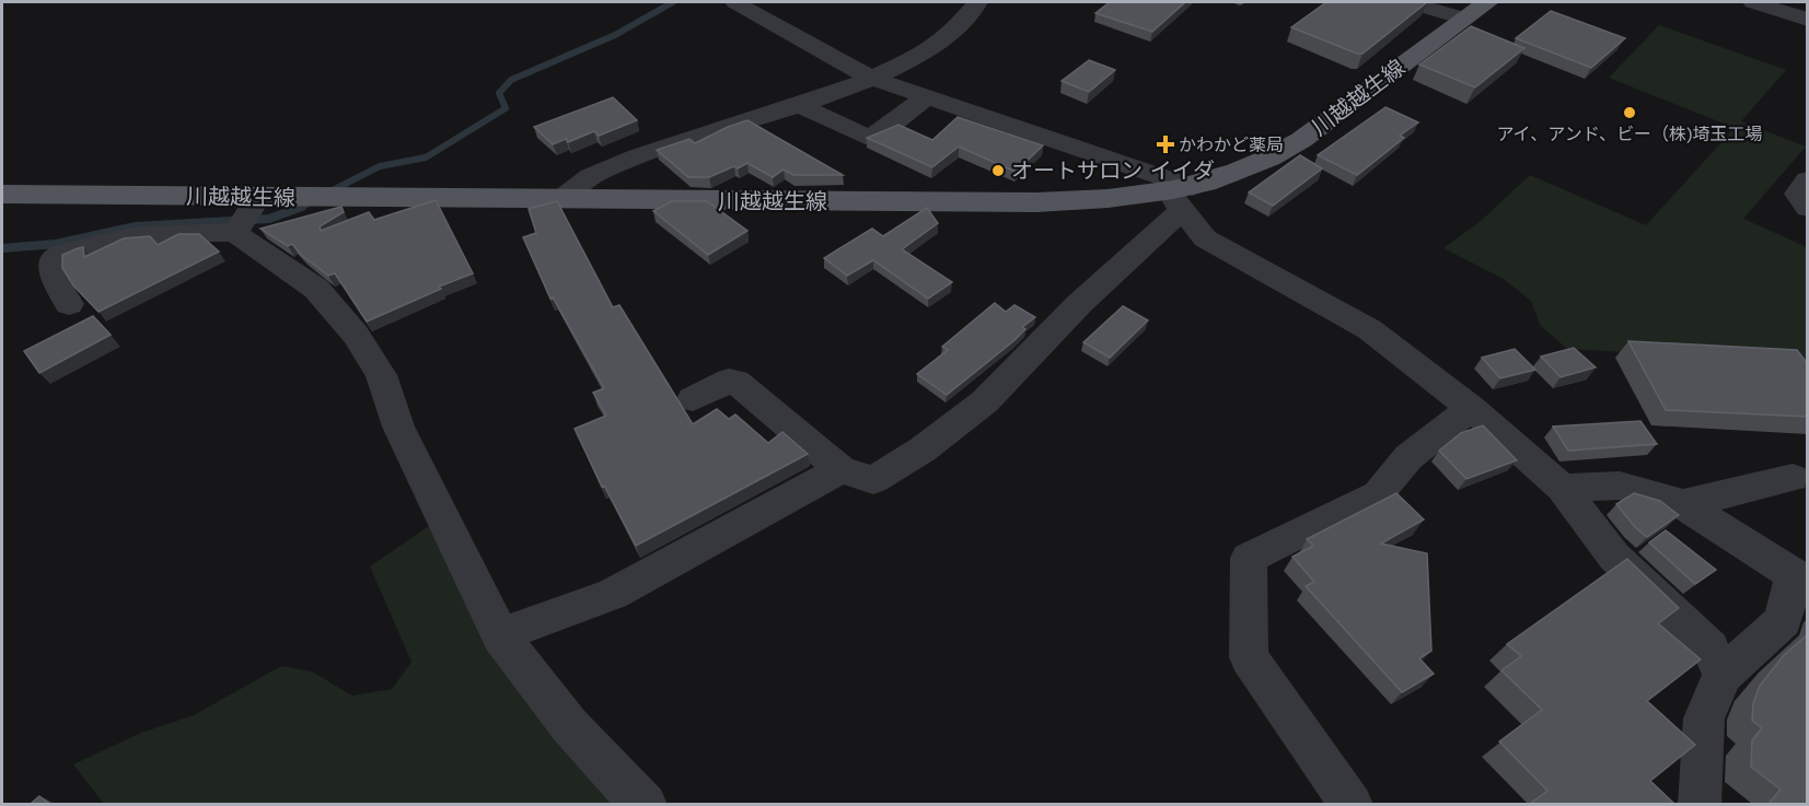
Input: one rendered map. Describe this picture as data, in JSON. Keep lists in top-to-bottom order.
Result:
{
  "streets": {
    "main road": ["川越越生線"]
  },
  "places": {
    "other": ["アイ、アンド、ビー（株)埼玉工場", "オートサロン イイダ"],
    "health": ["かわかど薬局"]
  }
}
